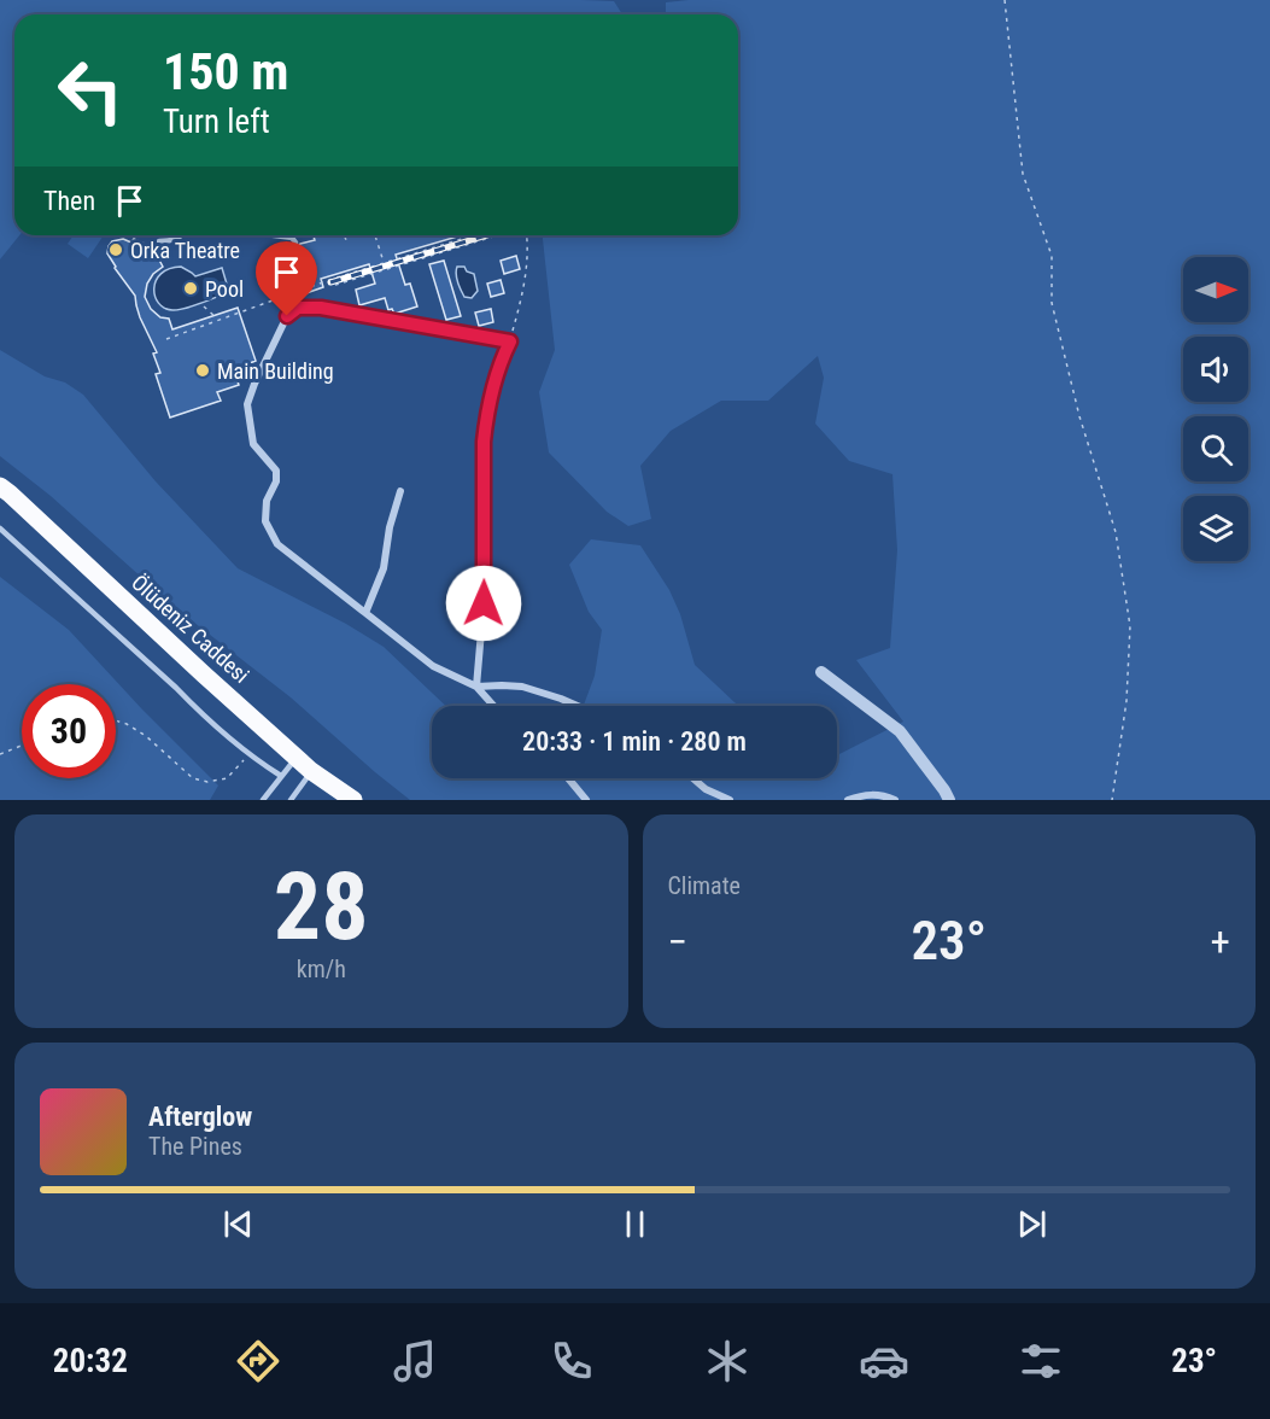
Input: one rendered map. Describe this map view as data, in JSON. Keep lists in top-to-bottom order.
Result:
{
  "streets": {
    "main road": ["Ölüdeniz Caddesi"]
  },
  "places": ["Orka Theatre", "Pool", "Main Building"],
  "north": "right",
  "page": {
    "turn": ["150 m", "Turn left"],
    "then": "Then",
    "limit": "30",
    "trip": "20:33 · 1 min · 280 m",
    "tile": [
      ["28", "km/h"],
      "Climate"
    ],
    "heat": ["−", "23°", "+"],
    "song": ["Afterglow", "The Pines"],
    "tabs": ["20:32", "23°"]
  }
}
